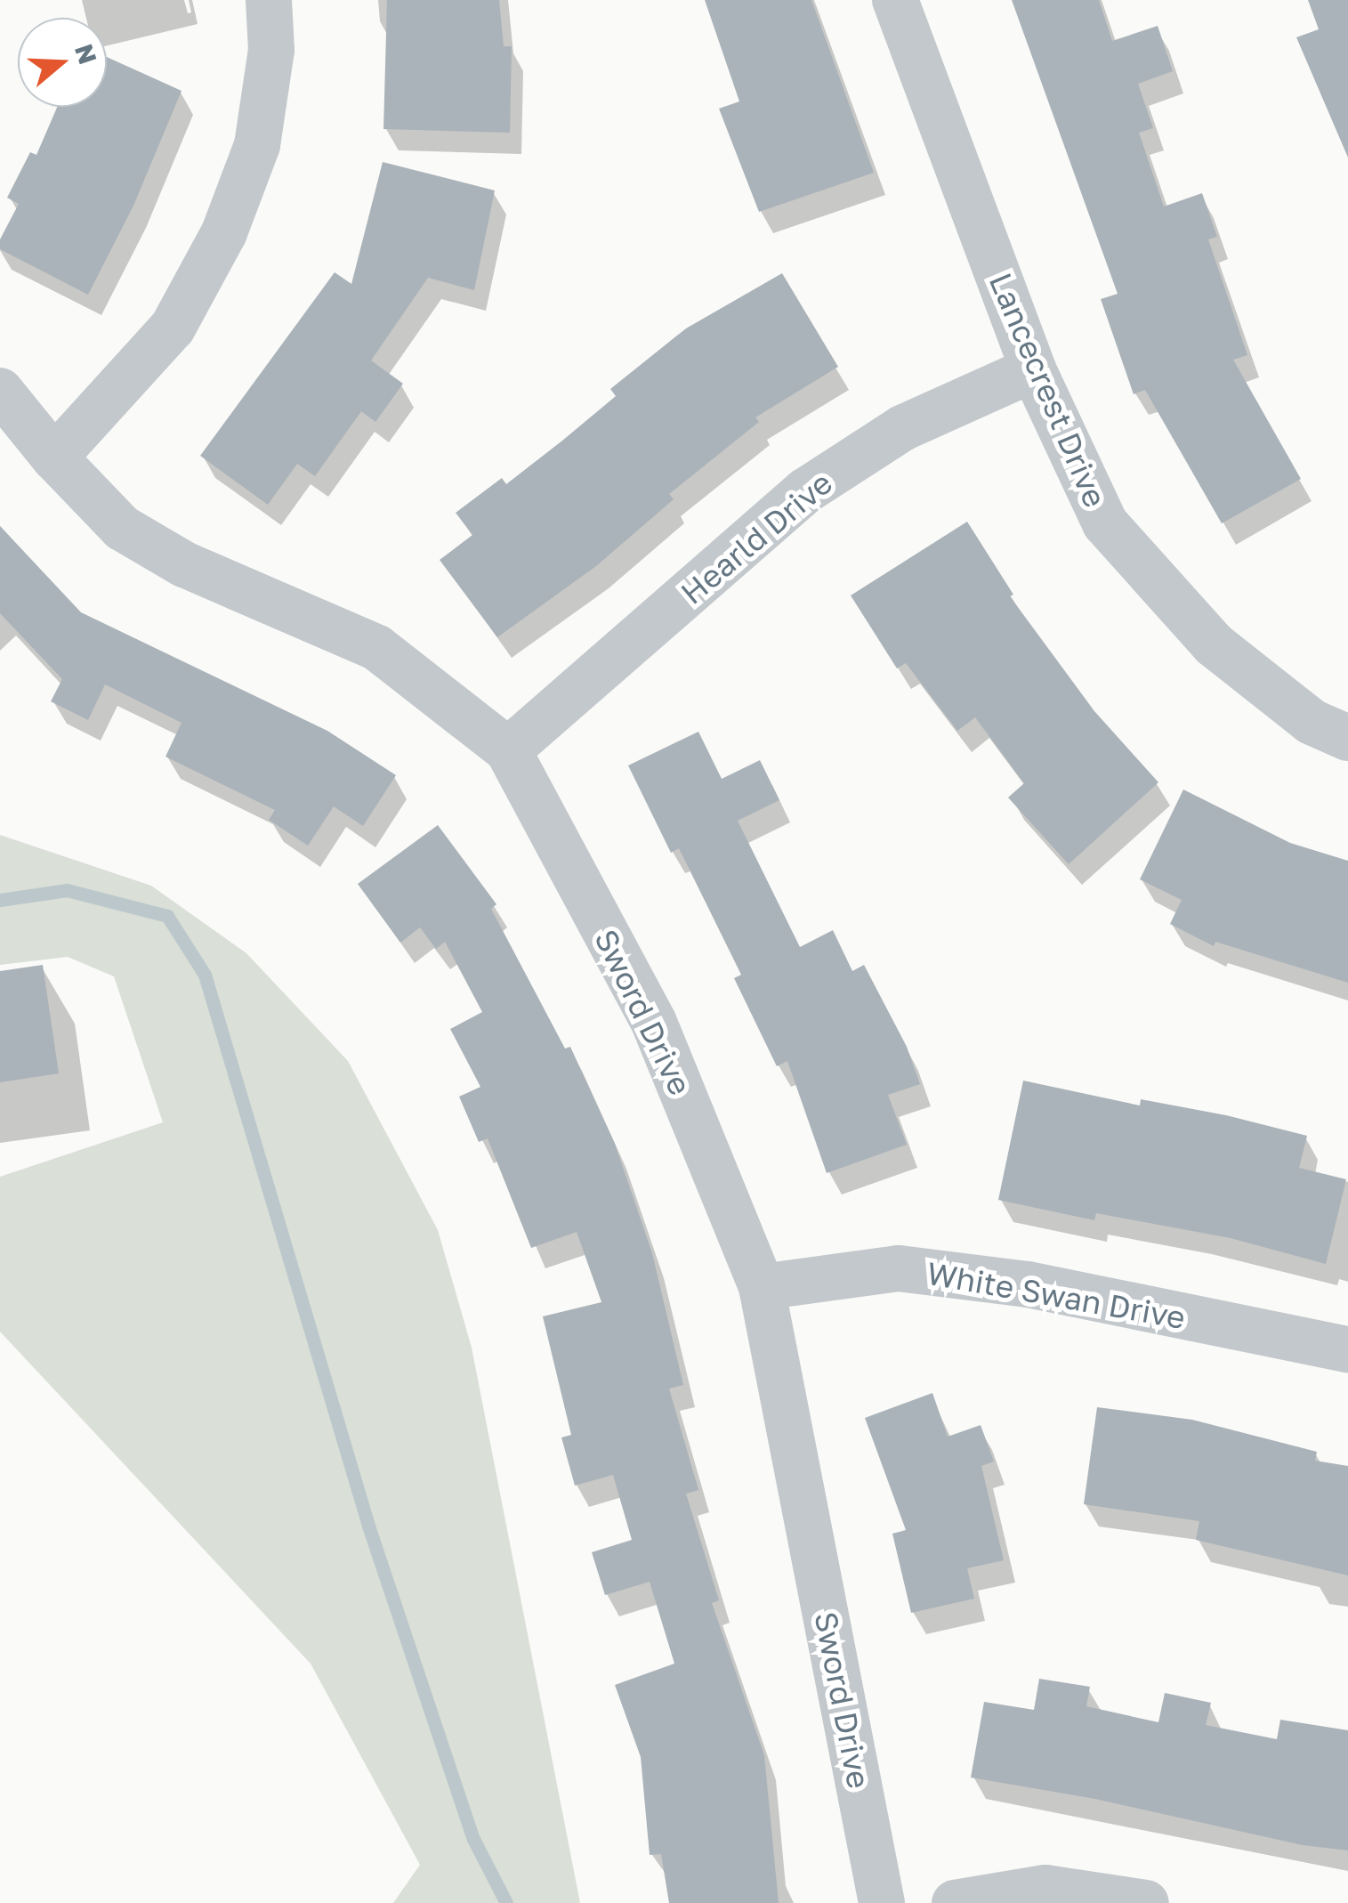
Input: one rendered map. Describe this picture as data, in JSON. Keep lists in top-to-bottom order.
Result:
{
  "streets": {
    "street": [
      "Lancecrest Drive",
      "Hearld Drive",
      "Sword Drive",
      "White Swan Drive"
    ]
  },
  "crossings": [
    ["Lancecrest Drive", "Hearld Drive"],
    ["Hearld Drive", "Sword Drive"],
    ["Sword Drive", "White Swan Drive"]
  ],
  "north": "right"
}
